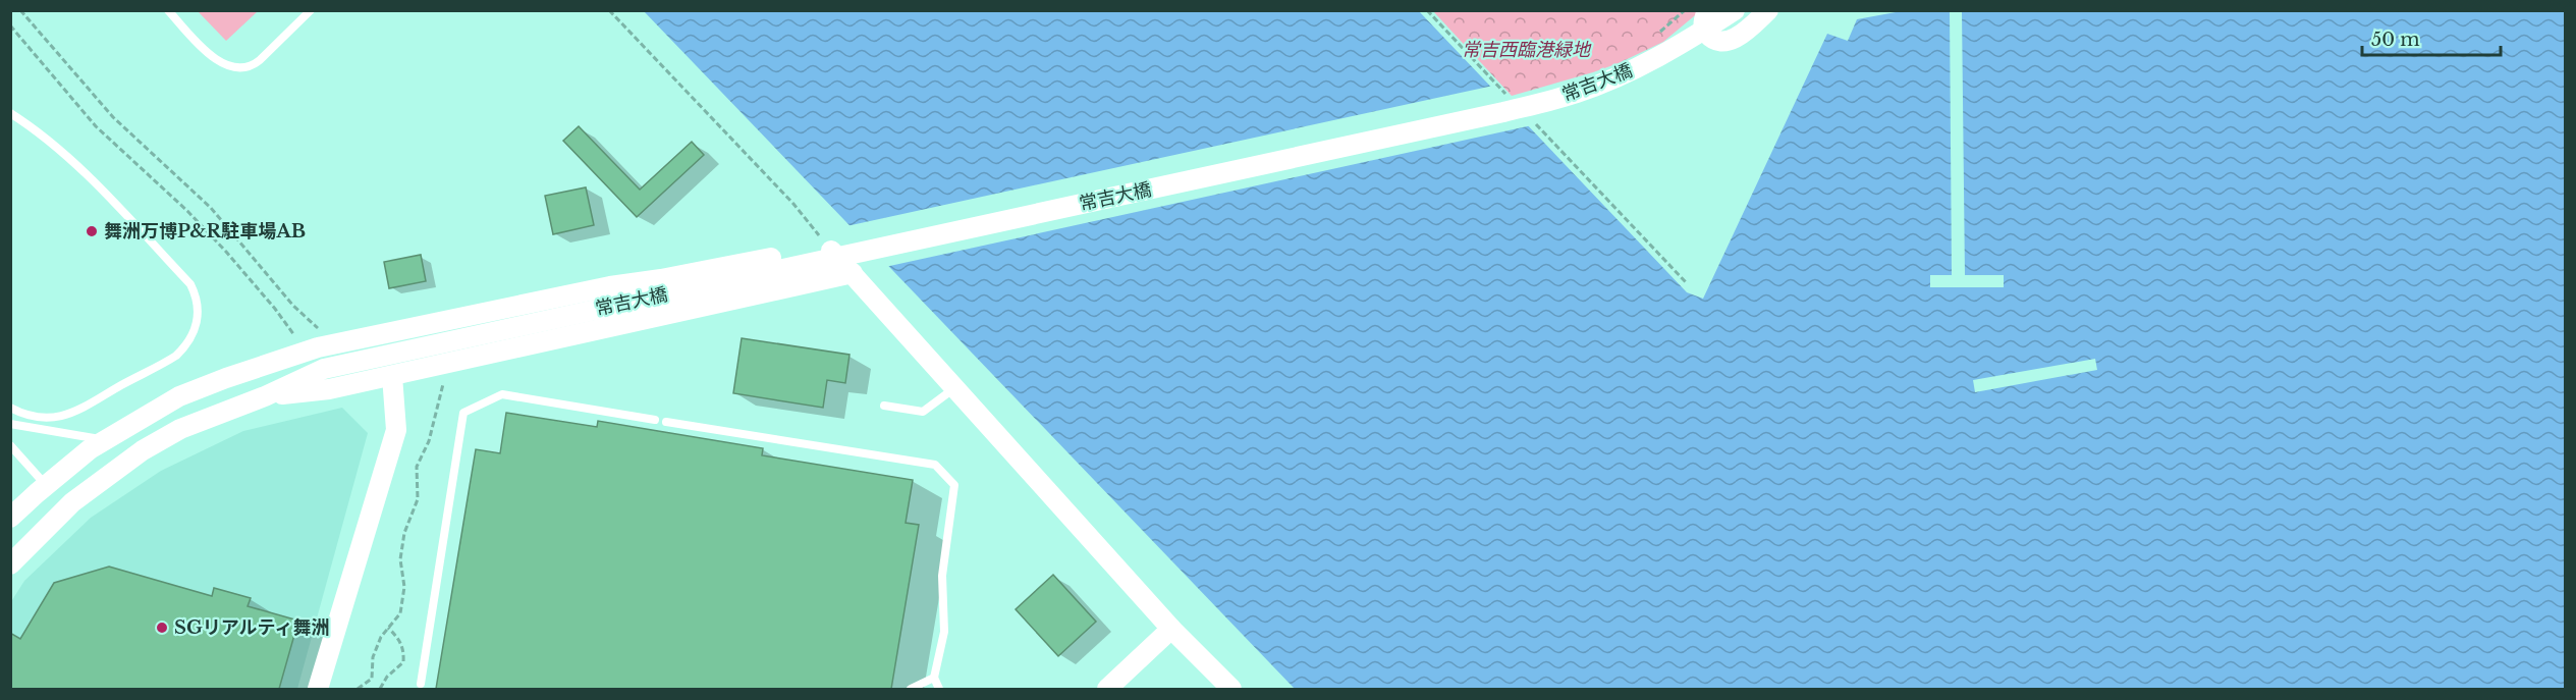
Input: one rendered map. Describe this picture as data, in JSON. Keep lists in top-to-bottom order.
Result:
{
  "streets": {
    "street": ["常吉大橋"]
  },
  "parks": ["常吉西臨港緑地"],
  "places": ["舞洲万博P&R駐車場AB", "SGリアルティ舞洲"],
  "scale_bar": "50 m"
}
